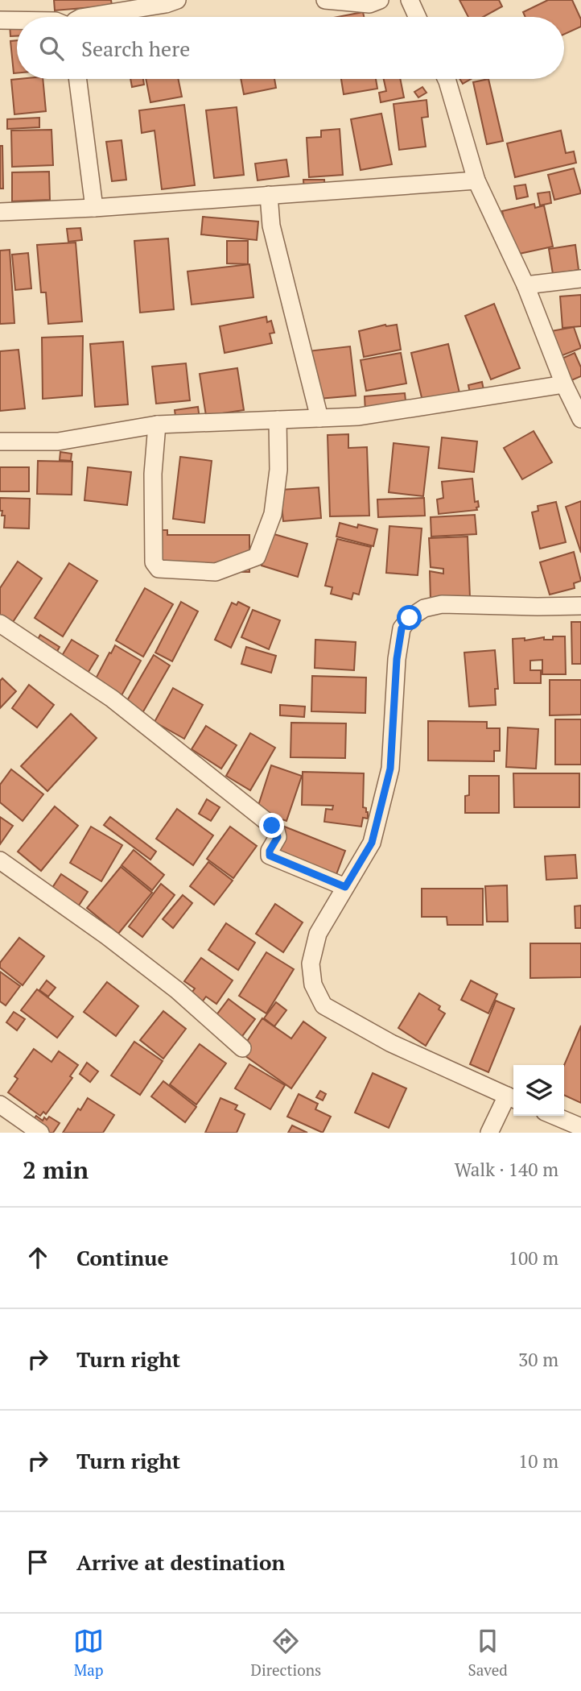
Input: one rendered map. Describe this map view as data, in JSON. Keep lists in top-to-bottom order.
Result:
{
  "page": {
    "search": "Search here",
    "heading": ["2 min", "Walk · 140 m"],
    "list": [
      ["Continue", "100 m"],
      ["Turn right", "30 m"],
      ["Turn right", "10 m"],
      "Arrive at destination"
    ],
    "nav": ["Map", "Directions", "Saved"]
  }
}
